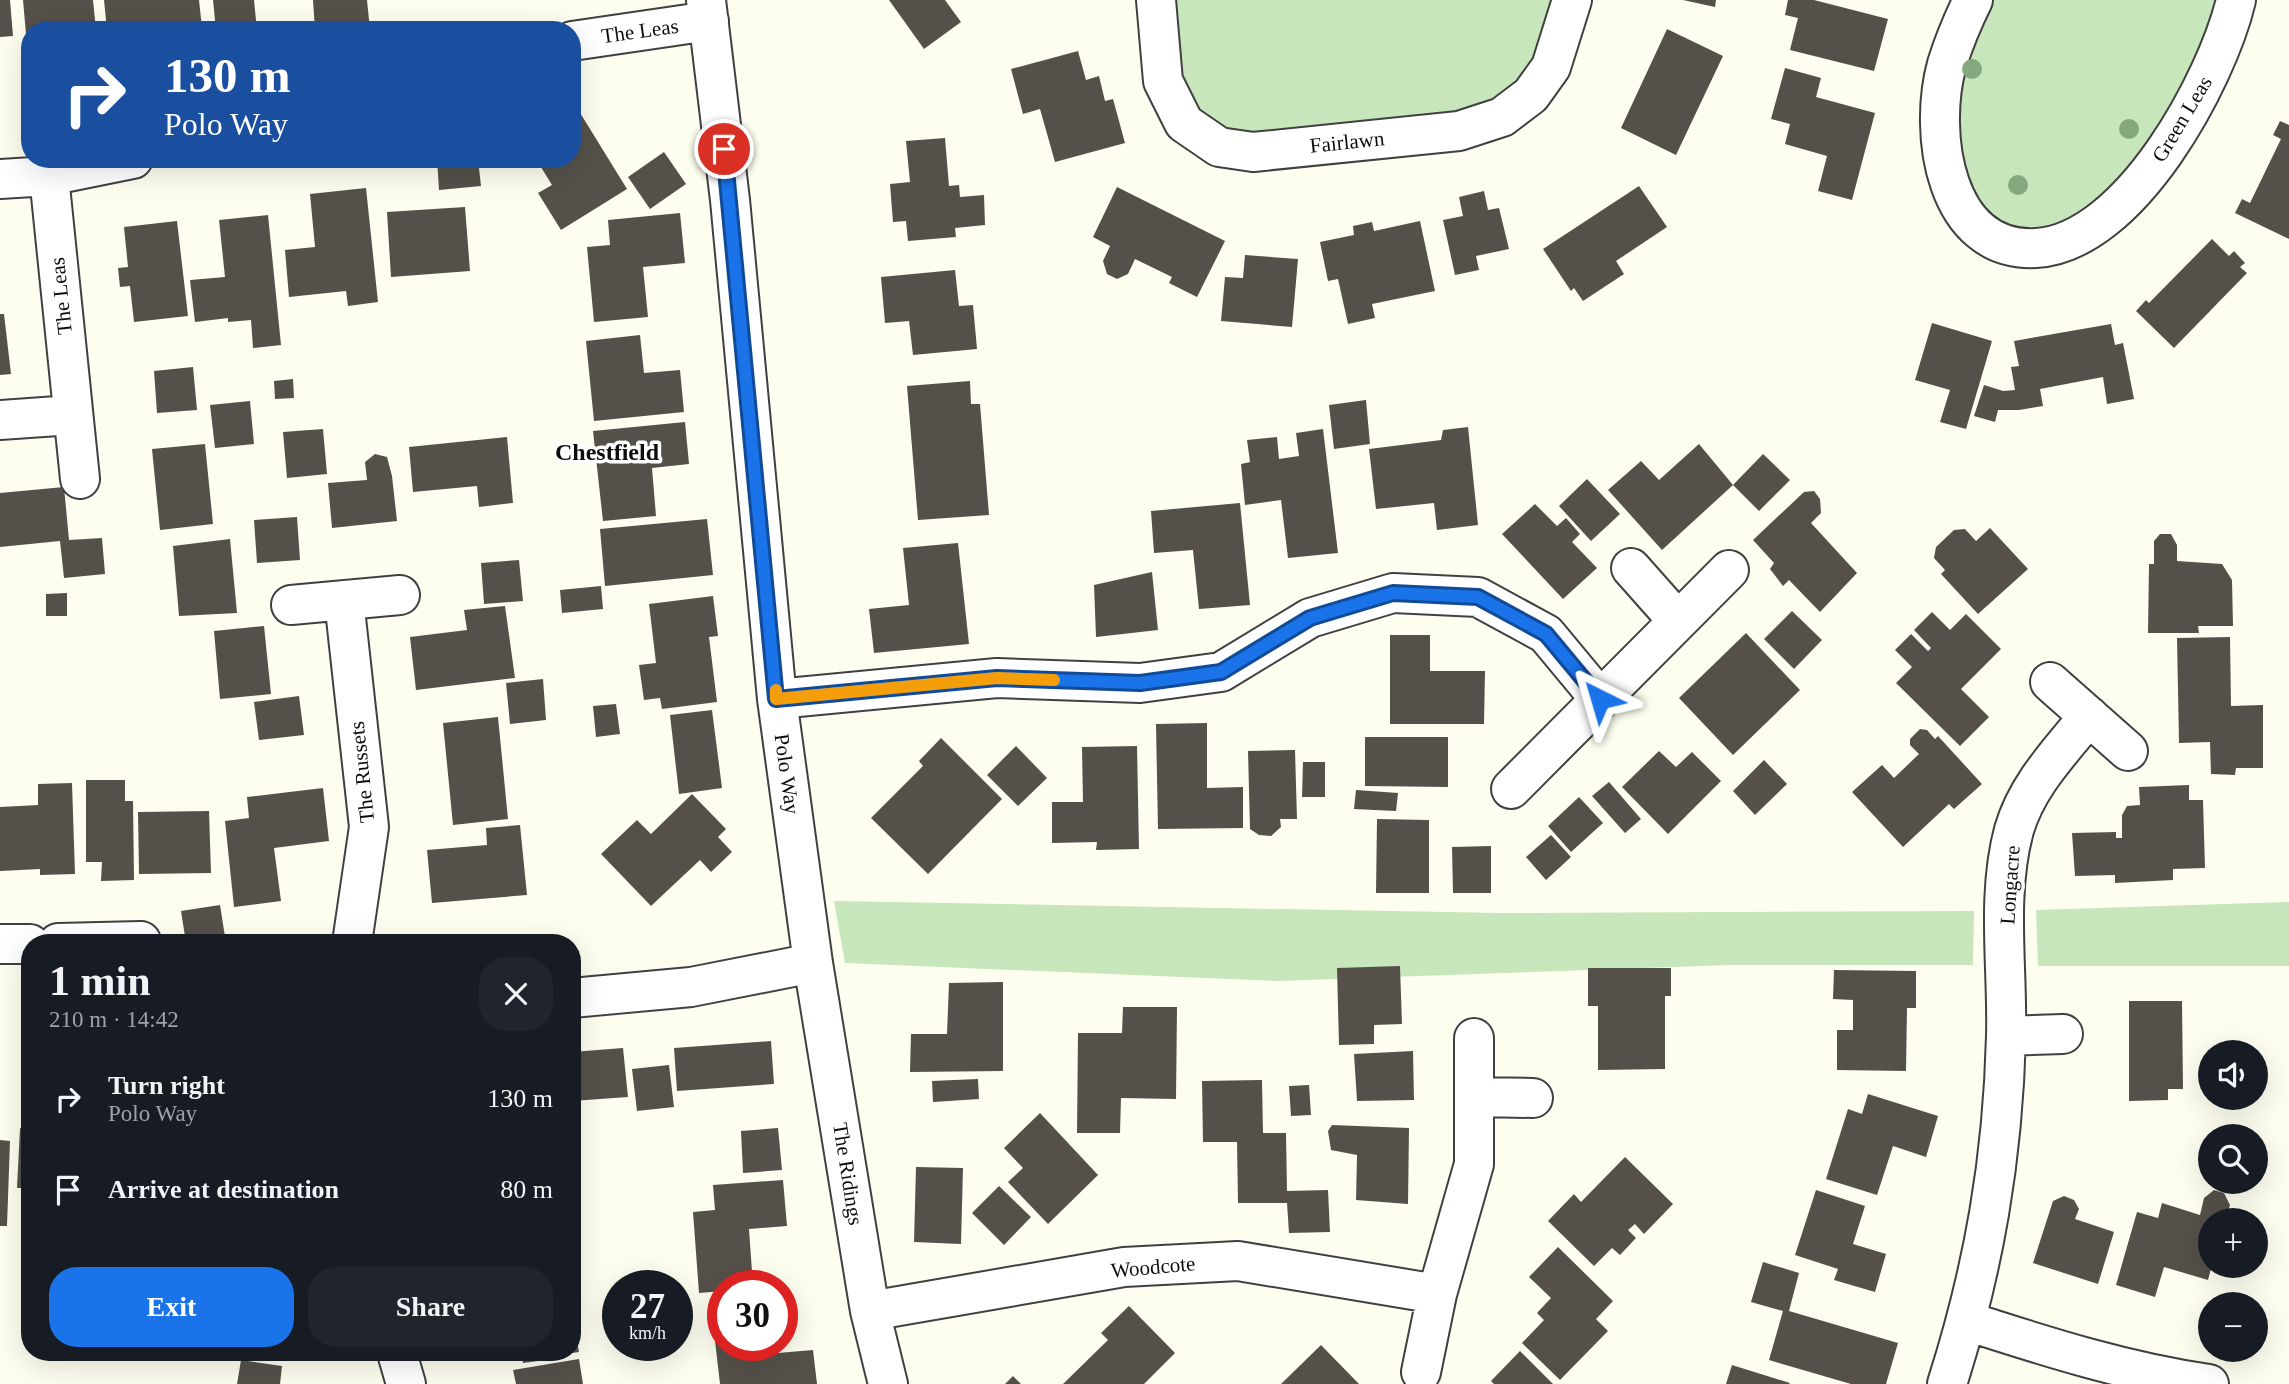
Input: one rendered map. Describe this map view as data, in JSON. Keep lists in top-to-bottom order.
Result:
{
  "streets": {
    "street": [
      "The Leas",
      "Green Leas",
      "Fairlawn",
      "The Russets",
      "Polo Way",
      "Longacre",
      "The Ridings",
      "Woodcote"
    ]
  },
  "crossings": [
    ["The Leas", "Polo Way"],
    ["Polo Way", "The Ridings"],
    ["The Ridings", "Woodcote"]
  ],
  "districts": ["Chestfield"],
  "page": {
    "turn": ["130 m", "Polo Way"],
    "heading": ["1 min", "210 m · 14:42"],
    "map_buttons": ["+", "−"],
    "list": [
      {
        "name": "Turn right",
        "note": "Polo Way",
        "value": "130 m"
      },
      {
        "name": "Arrive at destination",
        "value": "80 m"
      }
    ],
    "buttons": ["Exit", "Share"],
    "speed": "27 km/h",
    "limit": "30"
  }
}
